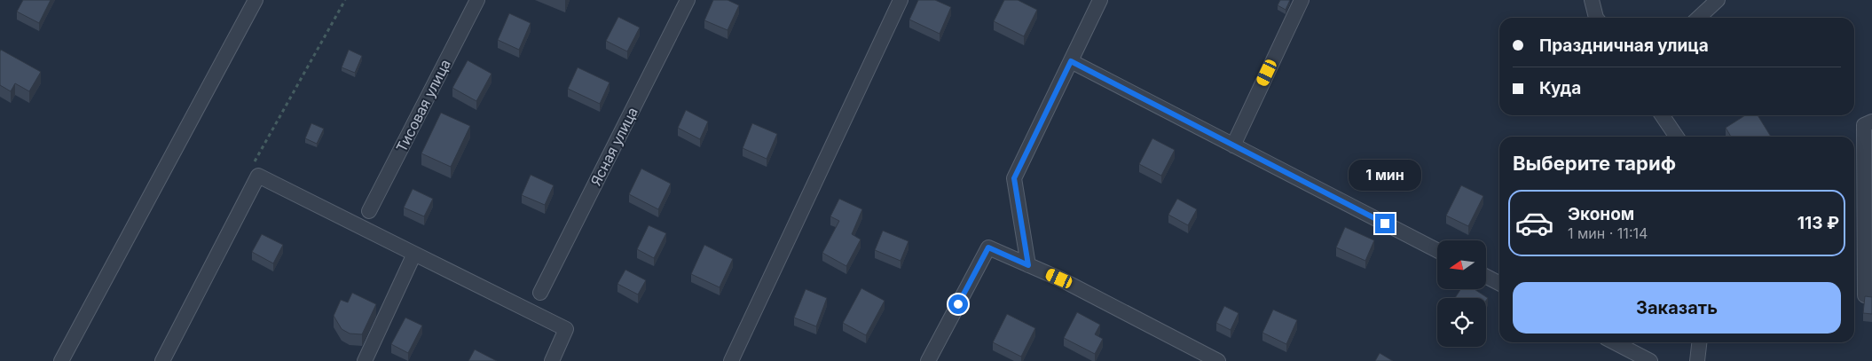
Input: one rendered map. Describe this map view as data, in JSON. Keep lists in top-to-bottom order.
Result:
{
  "streets": {
    "street": ["Тисовая улица", "Ясная улица"]
  },
  "north": "left",
  "page": {
    "banner": ["Праздничная улица", "Куда"],
    "heading": "Выберите тариф",
    "bubble": "1 мин",
    "list": [
      {
        "name": "Эконом",
        "note": "1 мин · 11:14",
        "value": "113 ₽"
      }
    ],
    "buttons": "Заказать"
  }
}
